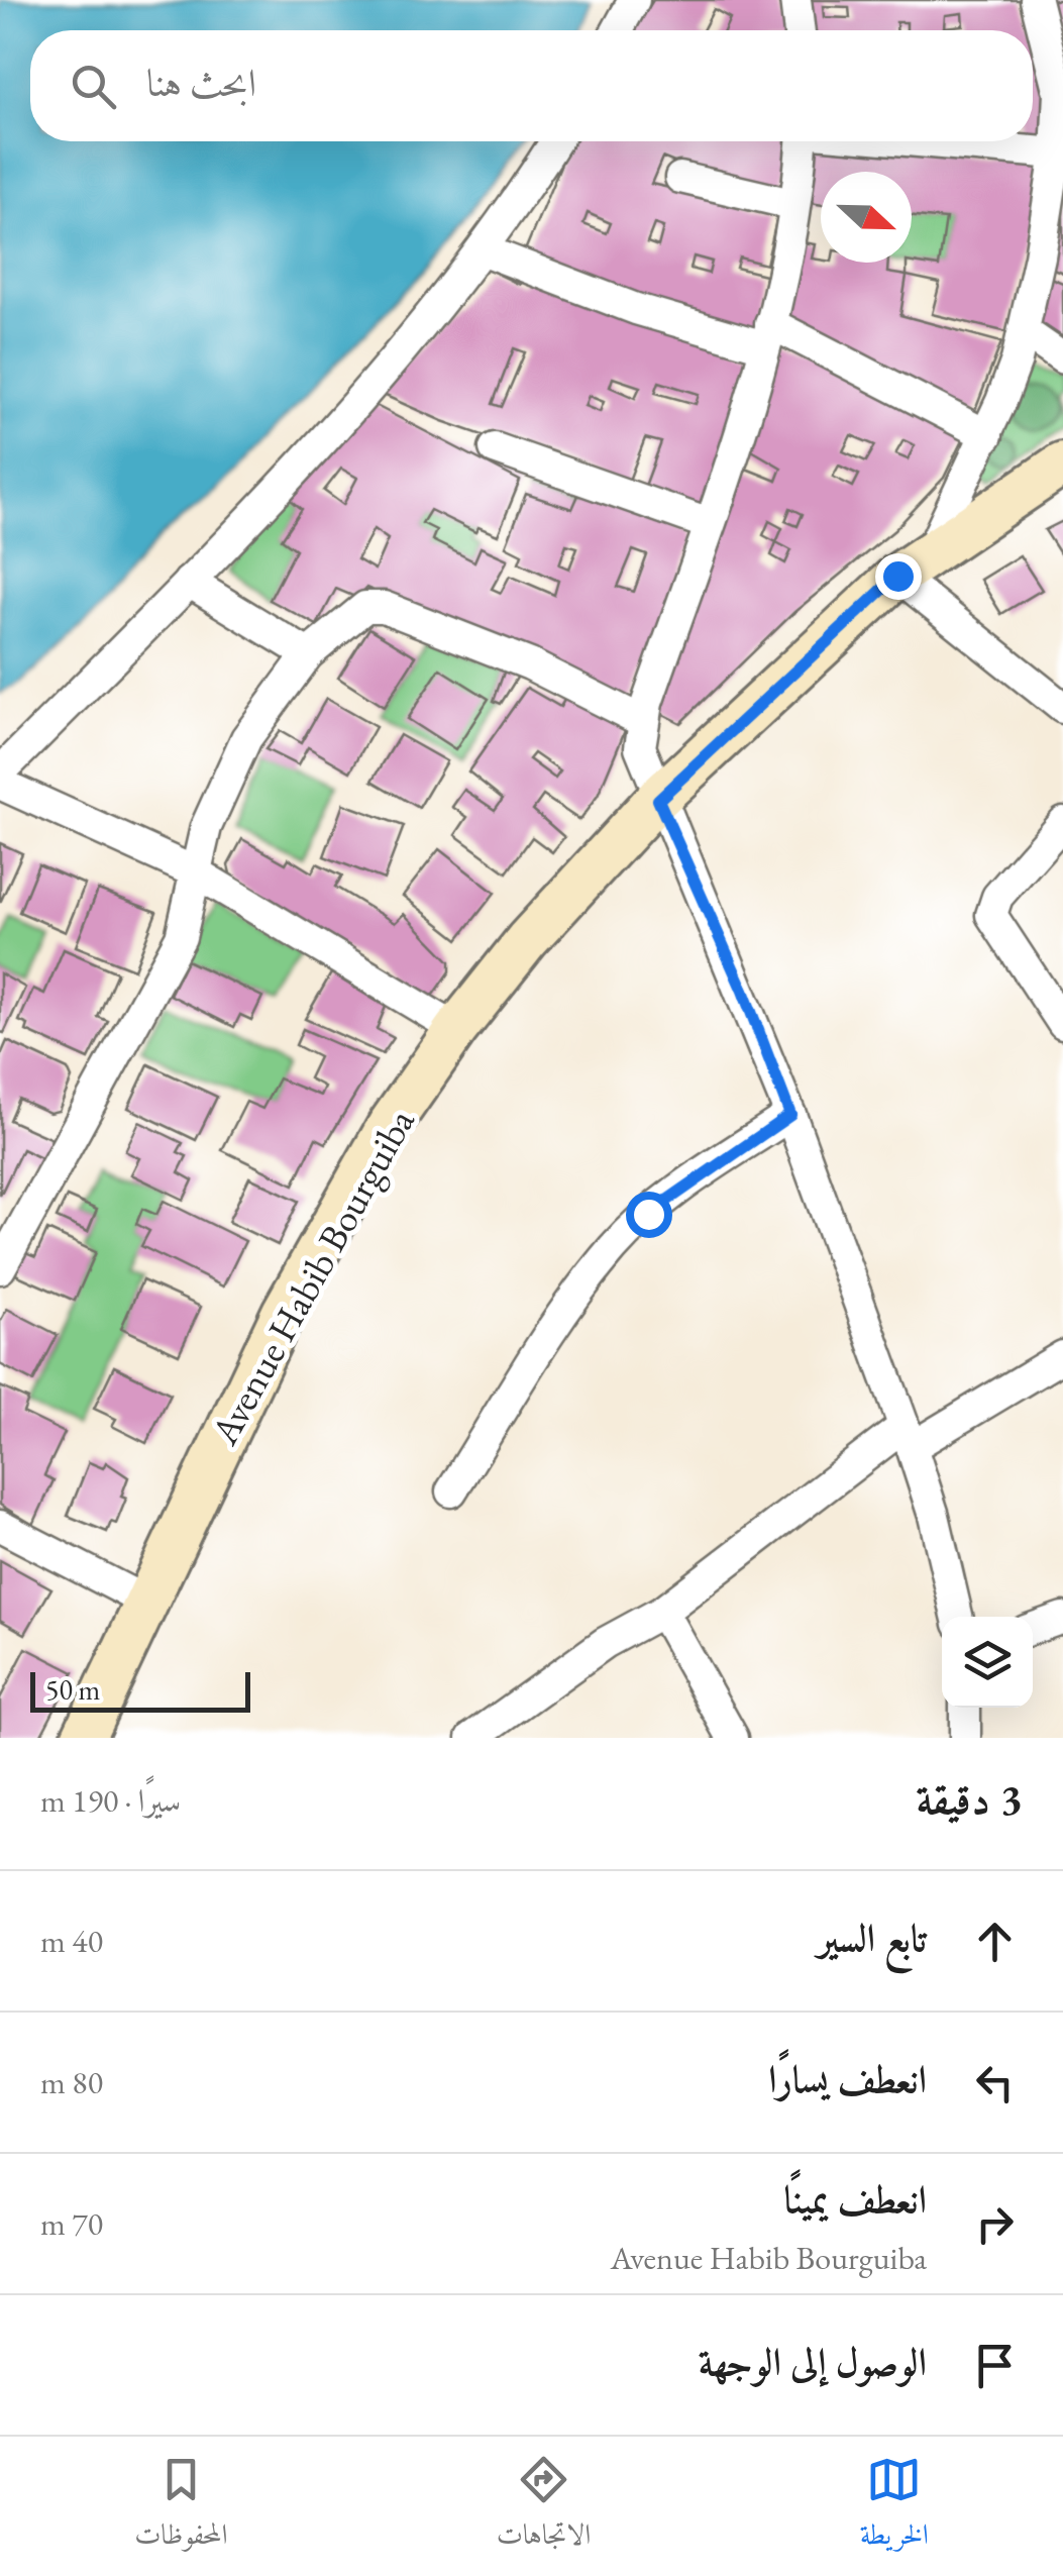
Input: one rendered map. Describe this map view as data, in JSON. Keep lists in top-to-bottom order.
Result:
{
  "streets": {
    "street": ["Avenue Habib Bourguiba"]
  },
  "scale_bar": "50 m",
  "north": "right",
  "page": {
    "search": "ابحث هنا",
    "scale": "50 m",
    "heading": ["3 دقيقة", "سيرًا · 190 m"],
    "list": [
      ["تابع السير", "40 m"],
      ["انعطف يسارًا", "80 m"],
      ["انعطف يمينًا", "Avenue Habib Bourguiba", "70 m"],
      "الوصول إلى الوجهة"
    ],
    "nav": ["الخريطة", "الاتجاهات", "المحفوظات"]
  }
}
